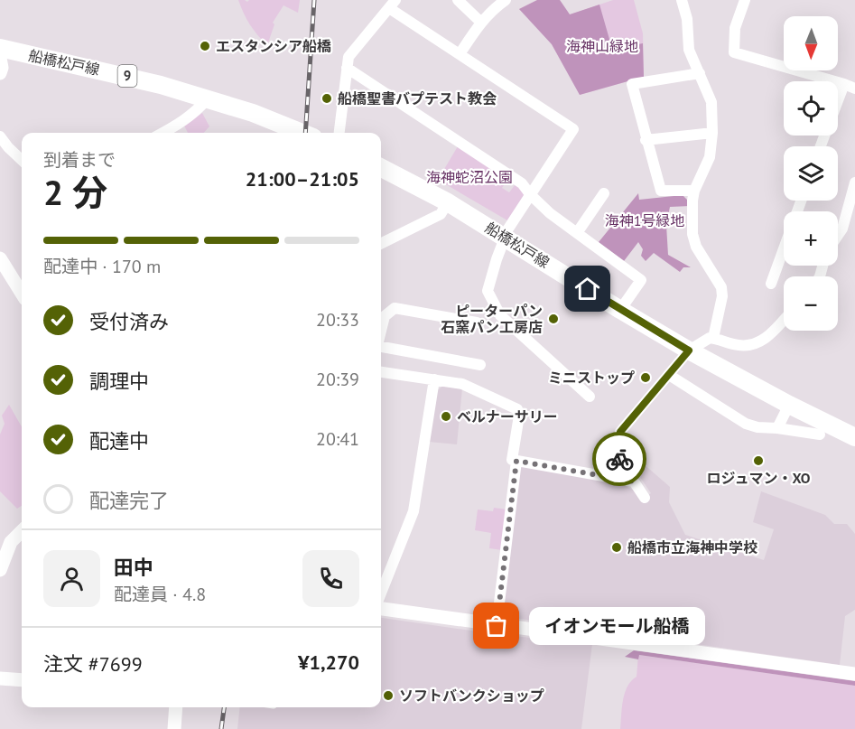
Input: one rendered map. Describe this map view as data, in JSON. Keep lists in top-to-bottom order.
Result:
{
  "streets": {
    "main road": ["船橋松戸線", "9"]
  },
  "parks": ["海神山緑地", "海神蛇沼公園", "海神1号緑地"],
  "places": [
    "エスタンシア船橋",
    "船橋聖書バプテスト教会",
    "ピーターパン 石窯パン工房店",
    "ミニストップ",
    "ベルナーサリー",
    "ロジュマン・XO",
    "船橋市立海神中学校",
    "イオンモール船橋",
    "ソフトバンクショップ"
  ],
  "north": "bottom",
  "page": {
    "map_buttons": ["+", "−"],
    "heading": ["2 分", "到着まで", "21:00–21:05"],
    "panel": [
      "田中",
      "配達員 · 4.8",
      "注文 #7699",
      "¥1,270"
    ],
    "bar": "配達中 · 170 m",
    "list": [
      ["受付済み", "20:33"],
      ["調理中", "20:39"],
      ["配達中", "20:41"],
      "配達完了"
    ],
    "bubble": "イオンモール船橋"
  }
}
